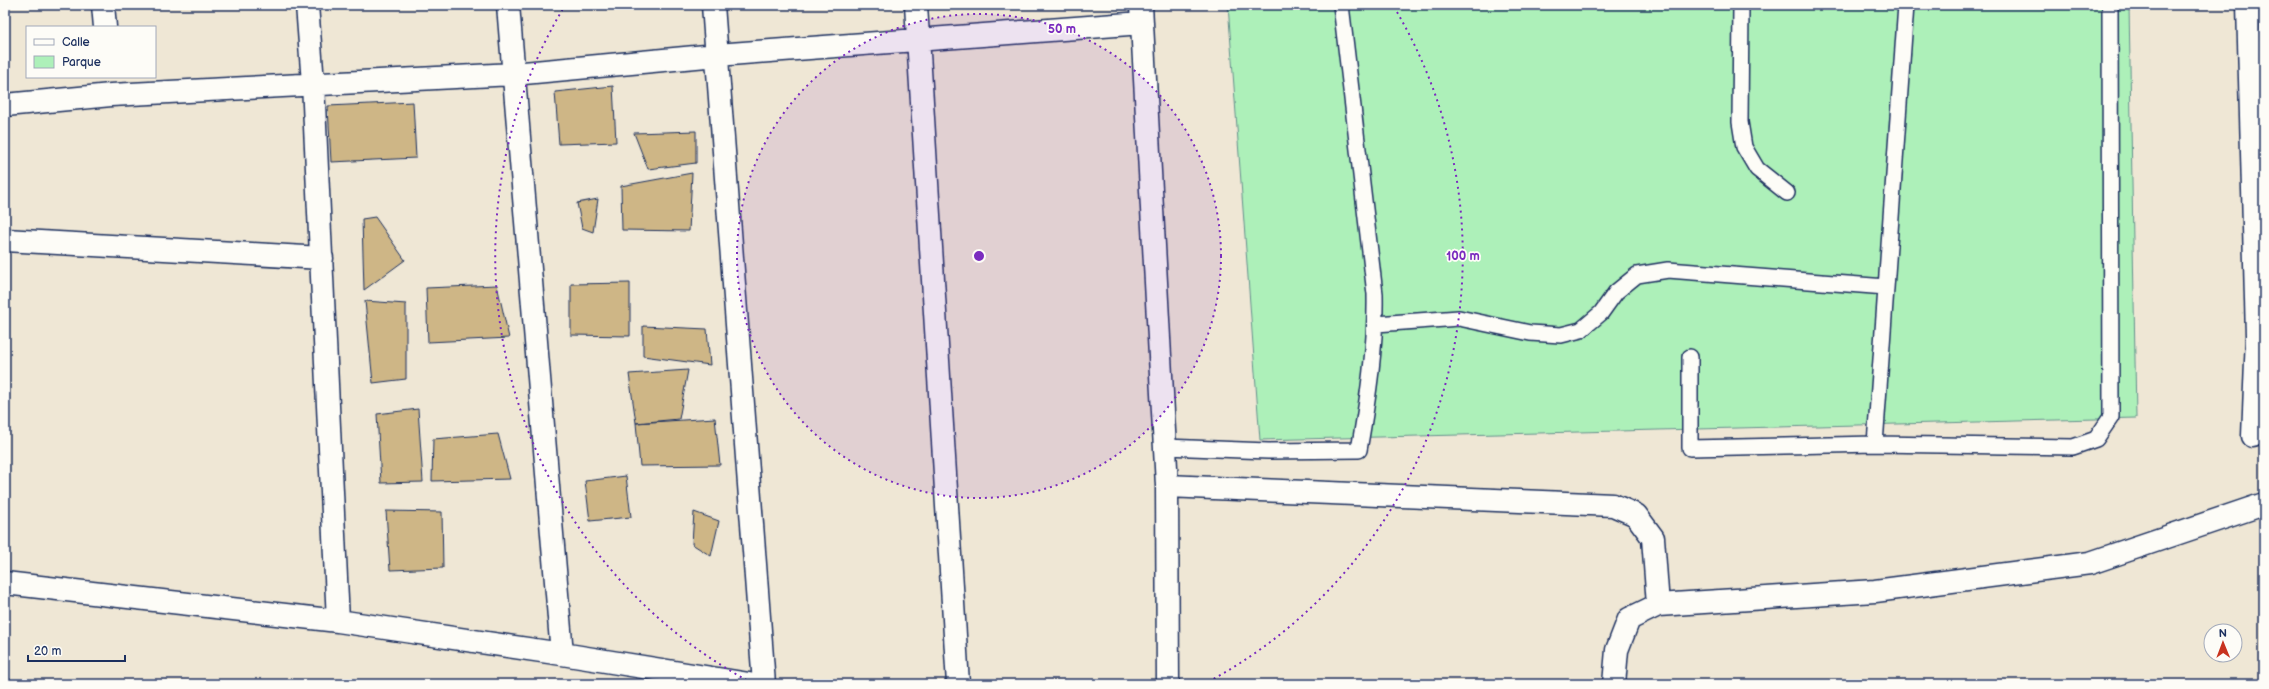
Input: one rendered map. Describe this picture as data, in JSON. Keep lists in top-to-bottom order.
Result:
{
  "legend": ["Calle", "Parque"],
  "scale_bar": "20 m",
  "north": "top",
  "rings": ["50 m", "100 m"]
}
